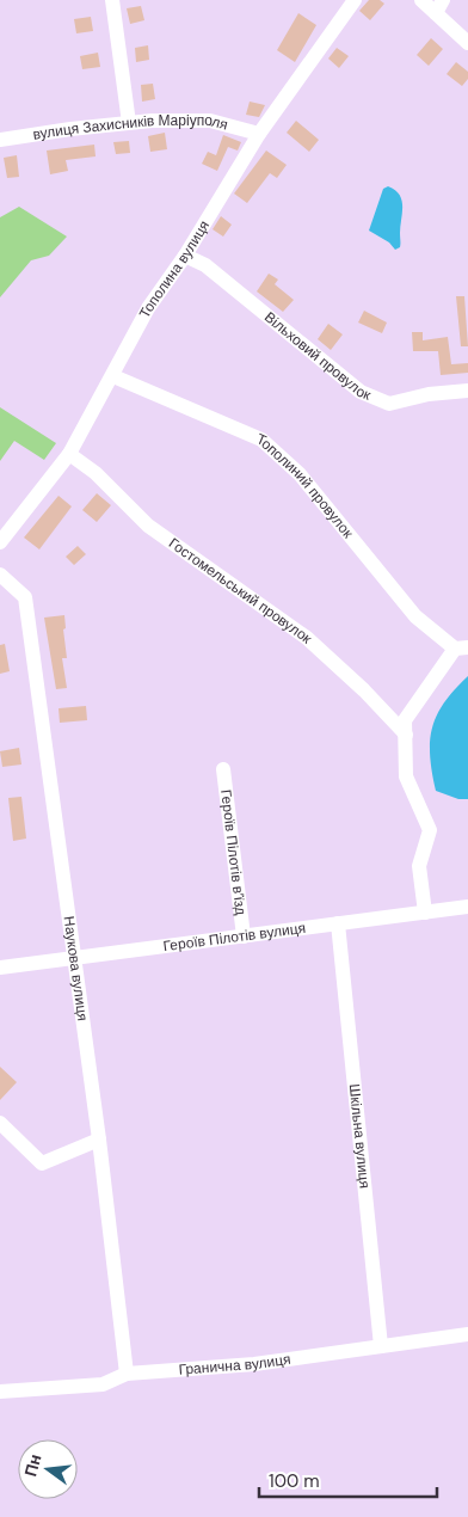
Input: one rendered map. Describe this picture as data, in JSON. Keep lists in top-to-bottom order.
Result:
{
  "streets": {
    "street": [
      "вулиця Захисників Маріуполя",
      "Тополина вулиця",
      "Вільховий провулок",
      "Тополиний провулок",
      "Гостомельський провулок",
      "Героїв Пілотів в’їзд",
      "Героїв Пілотів вулиця",
      "Наукова вулиця",
      "Шкільна вулиця",
      "Гранична вулиця"
    ]
  },
  "crossings": [
    ["вулиця Захисників Маріуполя", "Тополина вулиця"],
    ["Тополина вулиця", "Вільховий провулок"],
    ["Тополина вулиця", "Тополиний провулок"],
    ["Тополина вулиця", "Гостомельський провулок"],
    ["Героїв Пілотів в’їзд", "Героїв Пілотів вулиця"],
    ["Героїв Пілотів вулиця", "Наукова вулиця"],
    ["Героїв Пілотів вулиця", "Шкільна вулиця"],
    ["Наукова вулиця", "Гранична вулиця"],
    ["Шкільна вулиця", "Гранична вулиця"]
  ],
  "scale_bar": "100 m",
  "north": "left"
}
